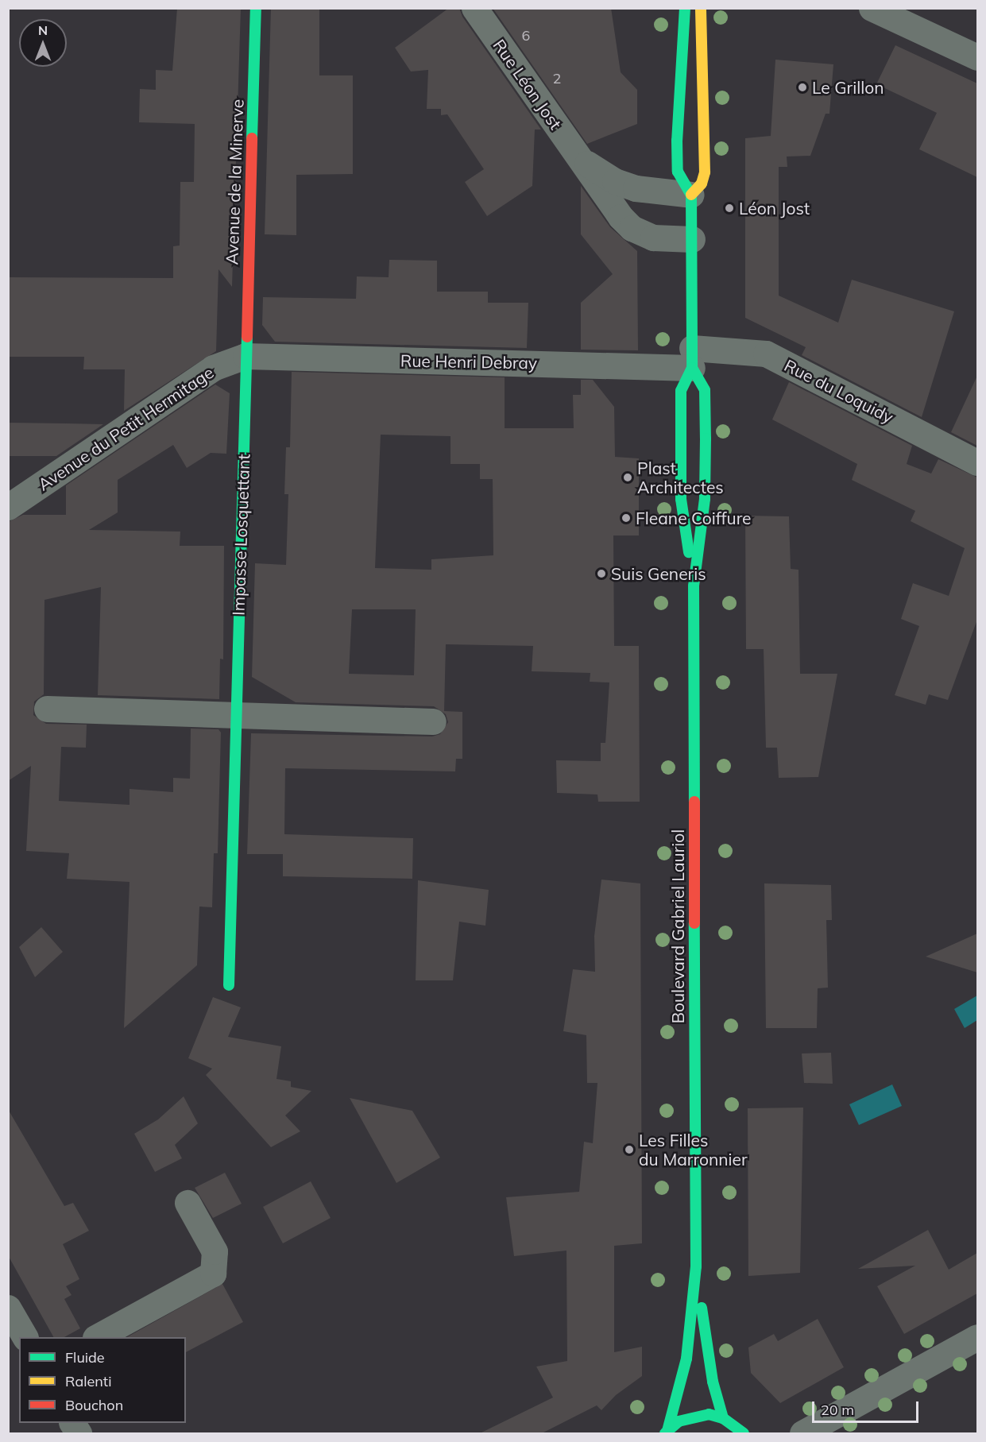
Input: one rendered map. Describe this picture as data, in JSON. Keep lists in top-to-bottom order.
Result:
{
  "streets": {
    "main road": ["Avenue de la Minerve", "Impasse Losquettant", "Boulevard Gabriel Lauriol"],
    "street": [
      "Rue Léon Jost",
      "Rue Henri Debray",
      "Rue du Loquidy",
      "Avenue du Petit Hermitage"
    ]
  },
  "crossings": [
    ["Rue Léon Jost", "Boulevard Gabriel Lauriol"],
    ["Avenue de la Minerve", "Rue Henri Debray"],
    ["Avenue de la Minerve", "Avenue du Petit Hermitage"],
    ["Avenue de la Minerve", "Impasse Losquettant"],
    ["Rue Henri Debray", "Rue du Loquidy"],
    ["Rue Henri Debray", "Avenue du Petit Hermitage"],
    ["Rue Henri Debray", "Impasse Losquettant"],
    ["Rue Henri Debray", "Boulevard Gabriel Lauriol"],
    ["Rue du Loquidy", "Boulevard Gabriel Lauriol"],
    ["Avenue du Petit Hermitage", "Impasse Losquettant"]
  ],
  "places": [
    "Le Grillon",
    "Léon Jost",
    "Plast Architectes",
    "Fleane Coiffure",
    "Suis Generis",
    "Les Filles du Marronnier"
  ],
  "house_numbers": ["6", "2"],
  "legend": ["Fluide", "Ralenti", "Bouchon"],
  "scale_bar": "20 m",
  "north": "top"
}
